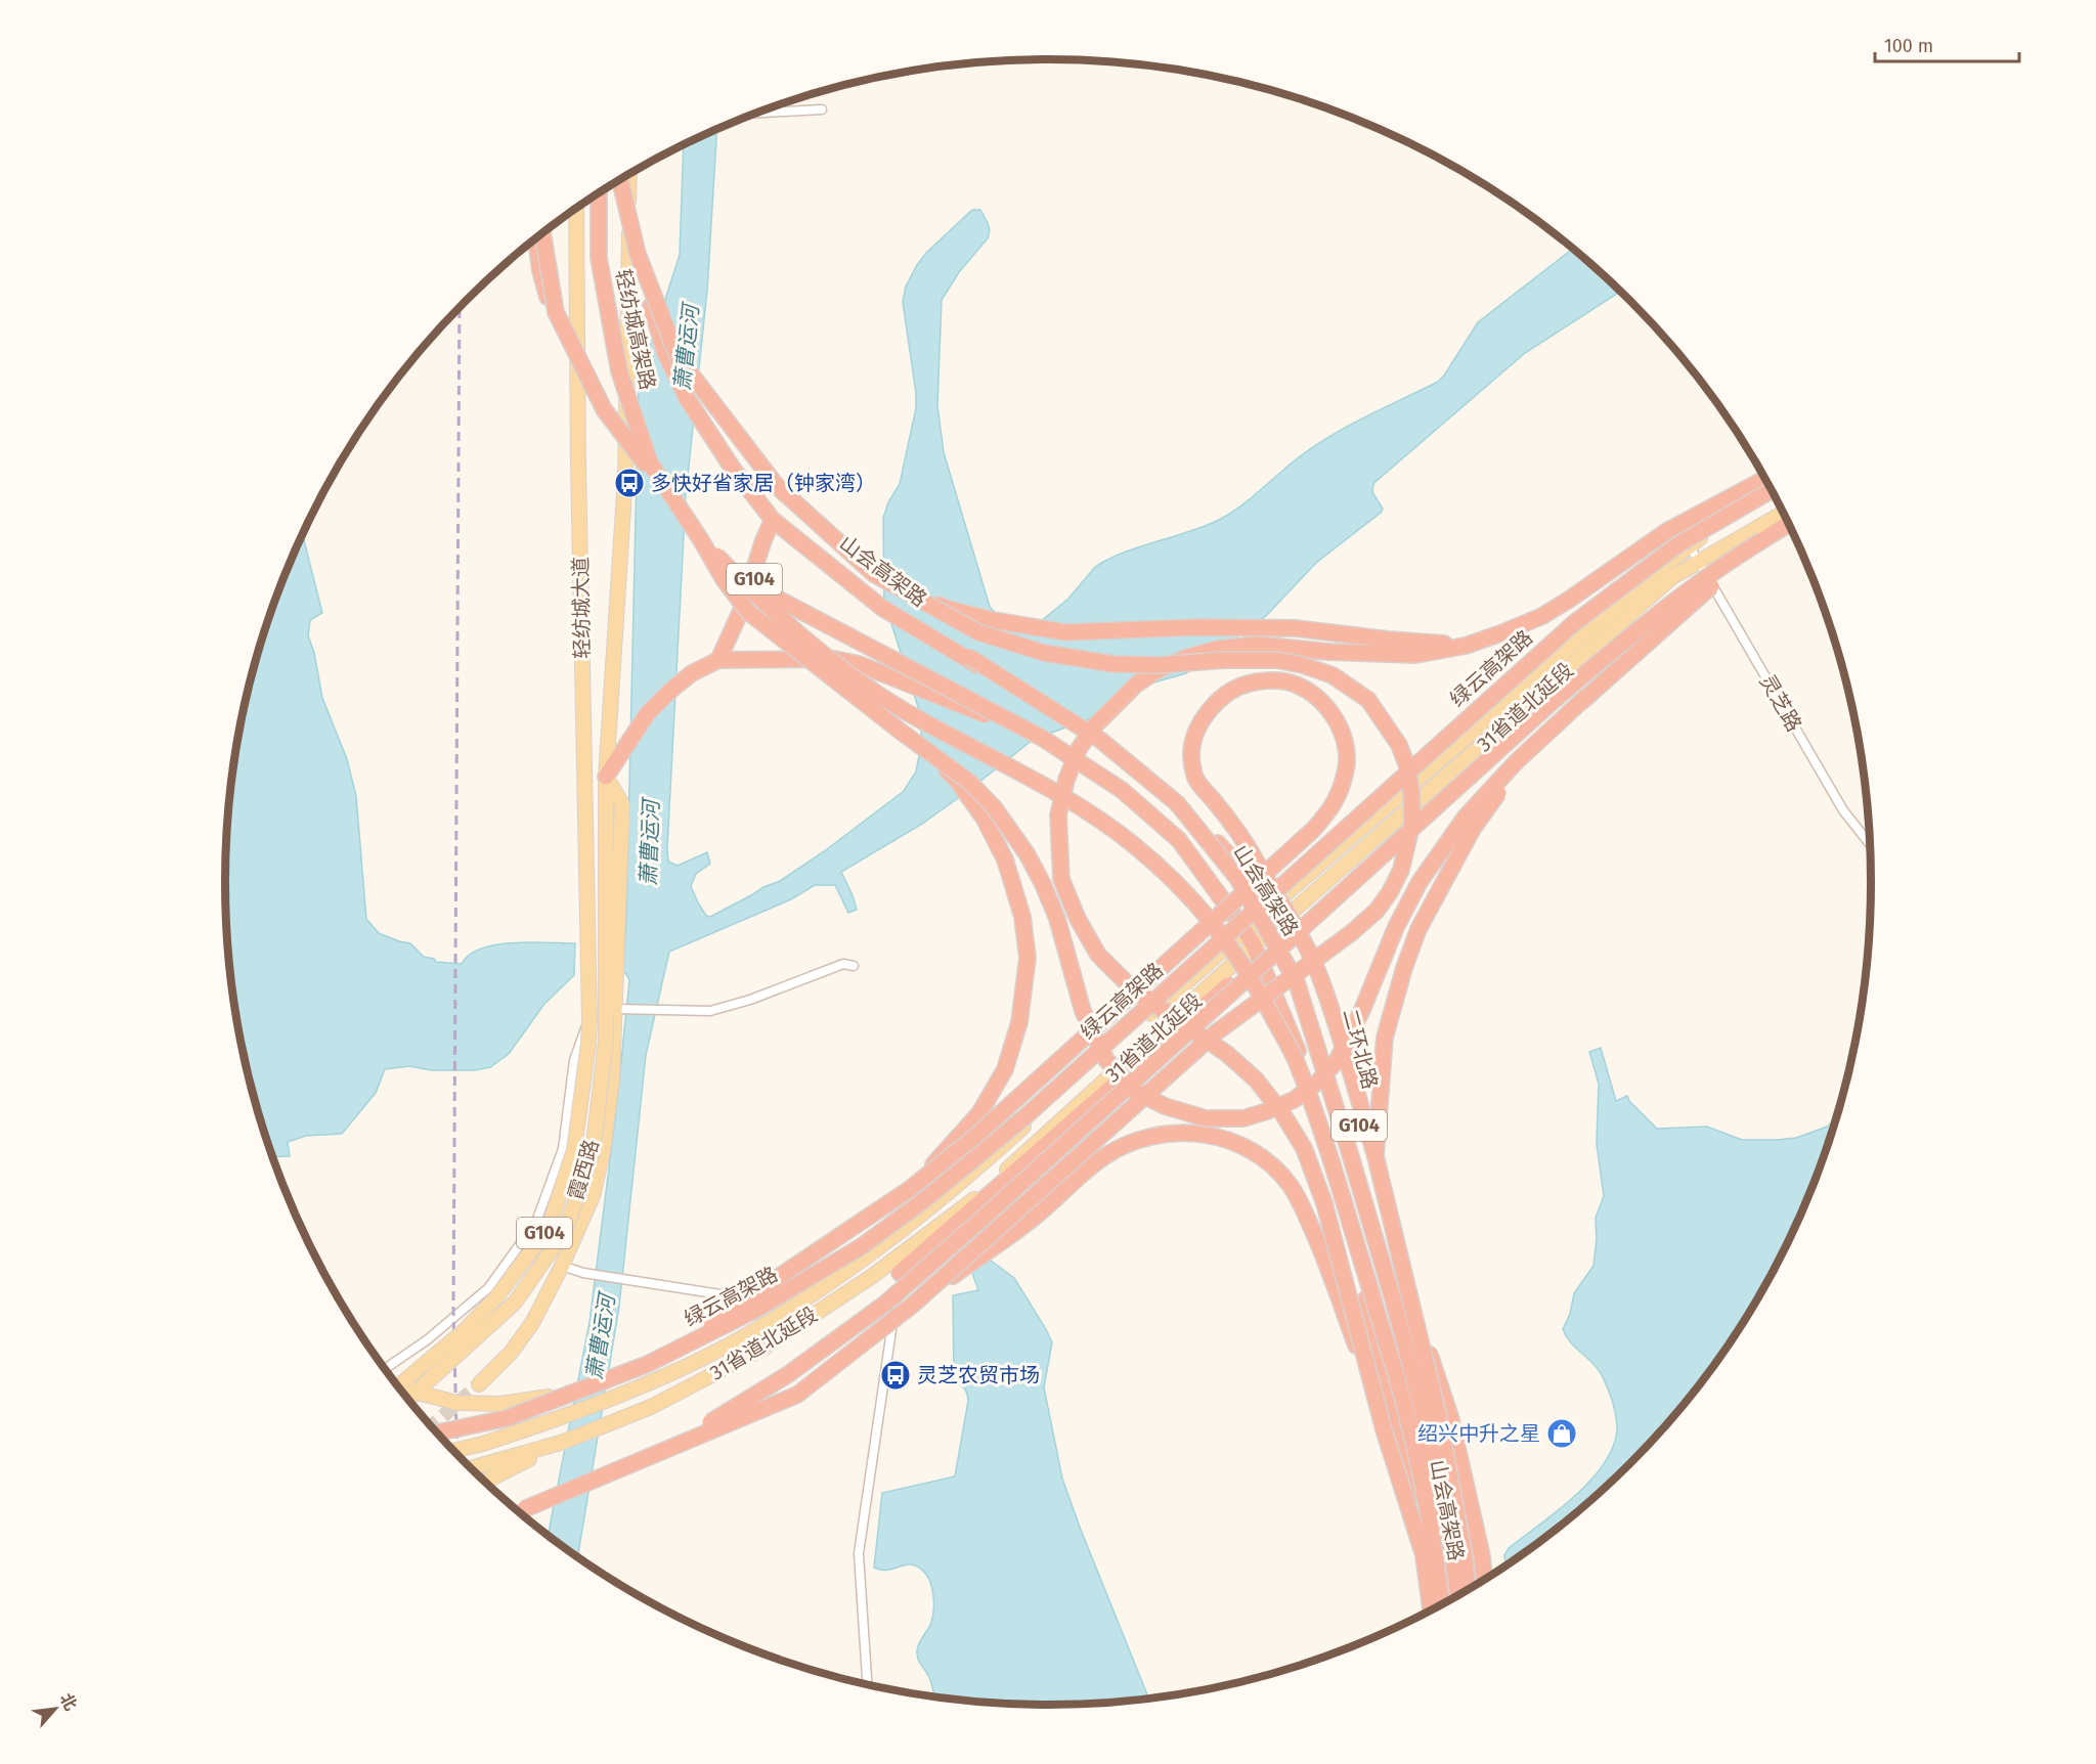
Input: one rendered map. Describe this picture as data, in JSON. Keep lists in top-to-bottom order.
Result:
{
  "streets": {
    "highway": [
      "轻纺城高架路",
      "山会高架路",
      "G104",
      "绿云高架路",
      "二环北路"
    ],
    "main road": ["轻纺城大道", "31省道北延段", "霞西路"],
    "street": ["灵芝路"]
  },
  "crossings": [
    ["轻纺城高架路", "山会高架路"],
    ["轻纺城高架路", "G104"],
    ["G104", "31省道北延段"],
    ["G104", "二环北路"],
    ["轻纺城大道", "霞西路"],
    ["灵芝路", "31省道北延段"],
    ["31省道北延段", "二环北路"]
  ],
  "water": ["萧曹运河"],
  "places": {
    "bus stop": ["多快好省家居（钟家湾）", "灵芝农贸市场"],
    "shop": ["绍兴中升之星"]
  },
  "scale_bar": "100 m",
  "north": "top right"
}
